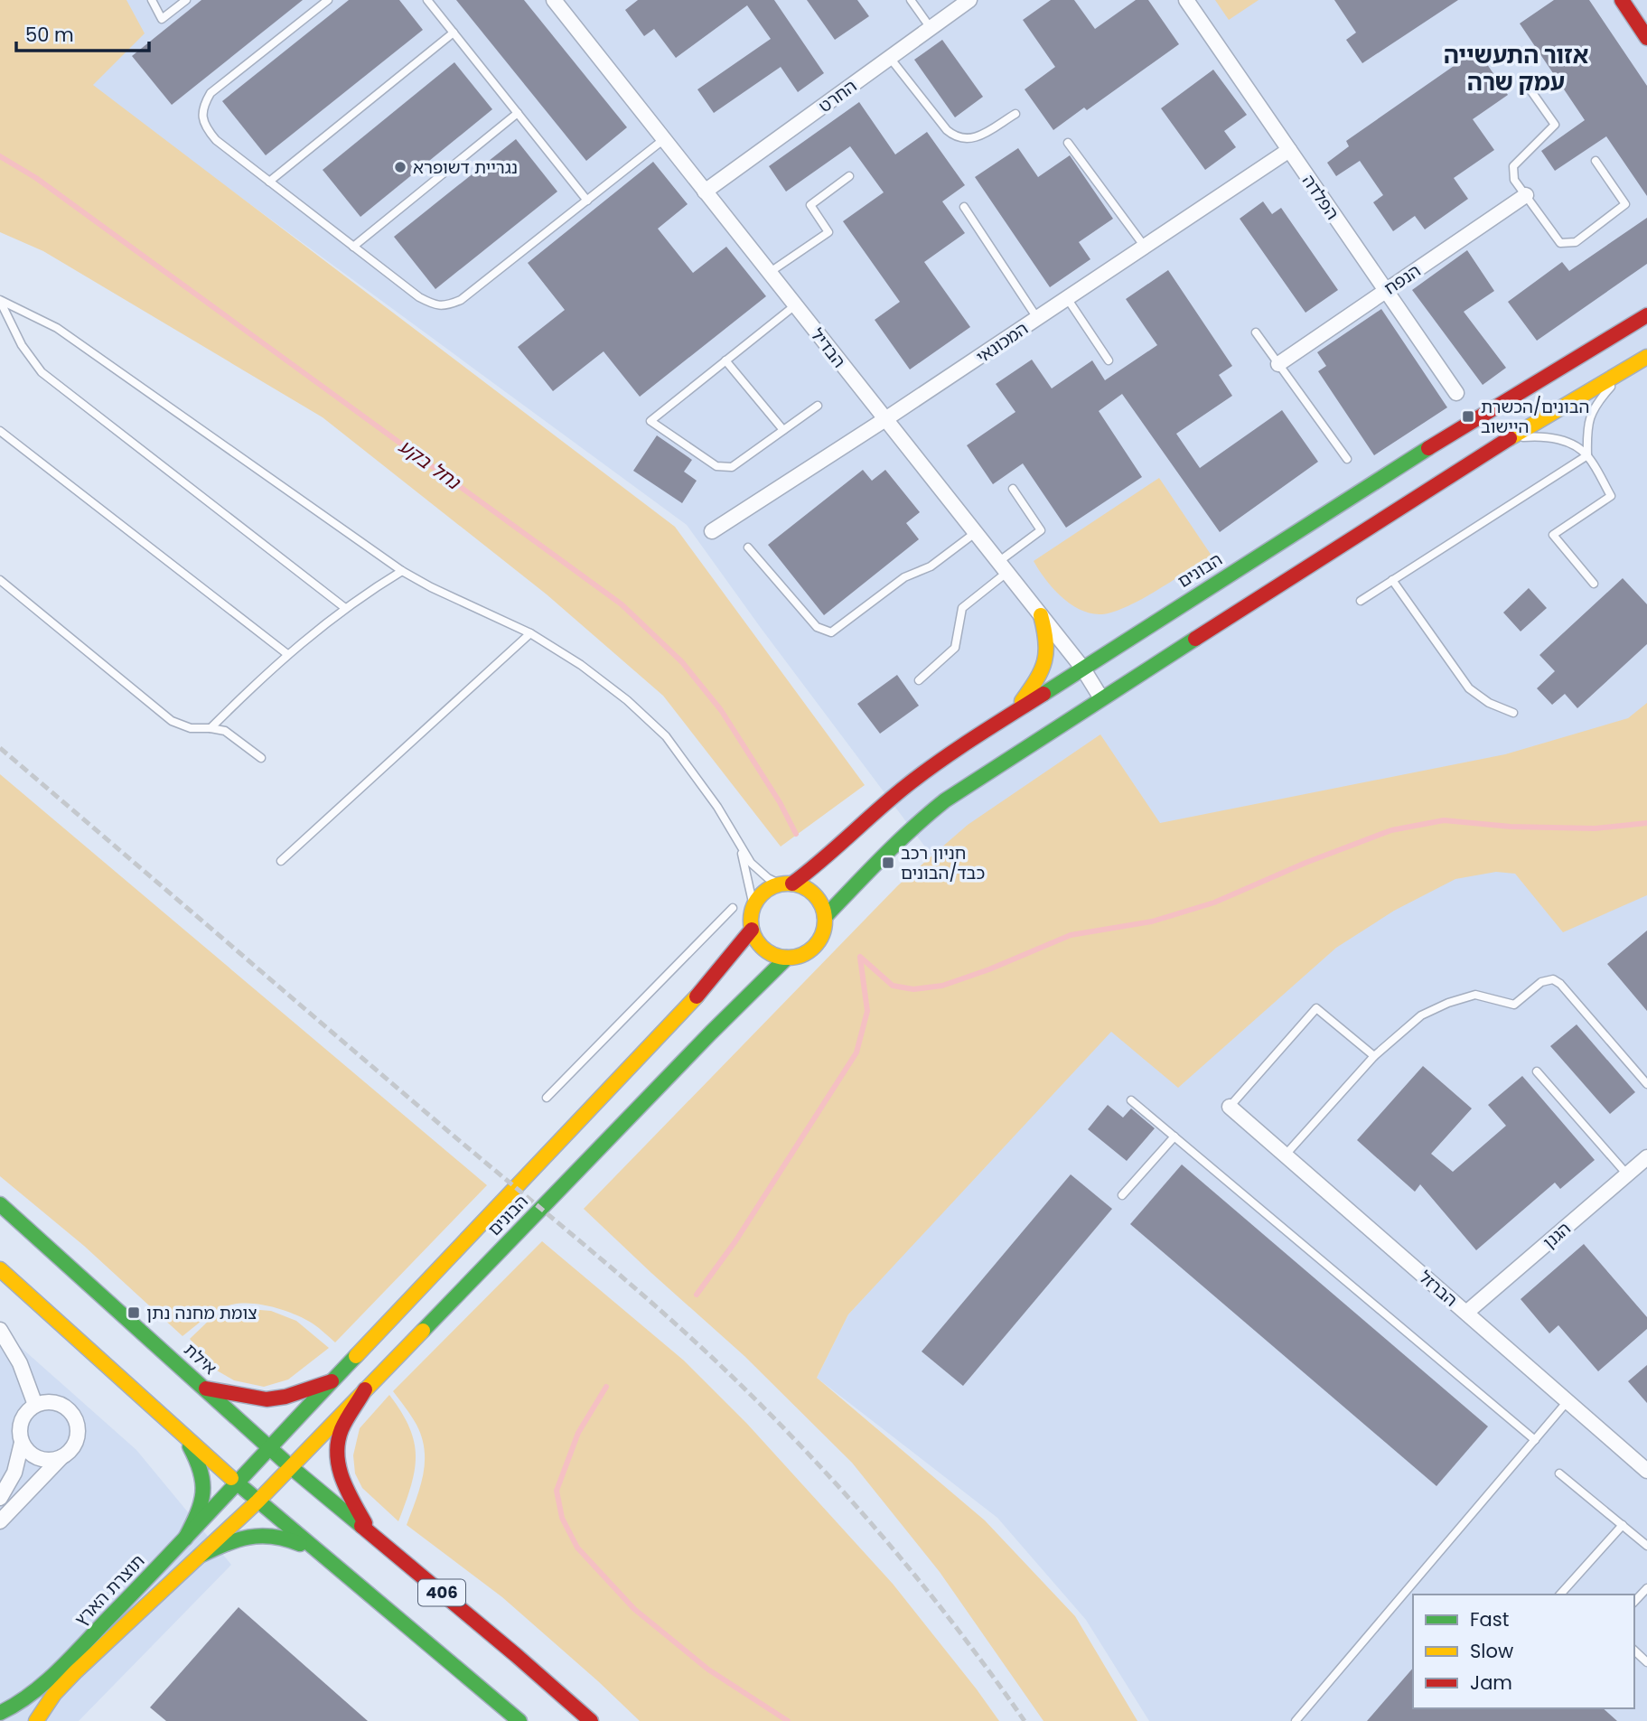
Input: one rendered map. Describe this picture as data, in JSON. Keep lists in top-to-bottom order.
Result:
{
  "streets": {
    "street": [
      "החרט",
      "הפלדה",
      "הנפח",
      "המכונאי",
      "הבדיל",
      "הבונים",
      "הגנן",
      "הברזל",
      "אילת",
      "תוצרת הארץ",
      "406"
    ]
  },
  "crossings": [
    ["החרט", "הבדיל"],
    ["הפלדה", "הנפח"],
    ["הפלדה", "המכונאי"],
    ["המכונאי", "הבדיל"],
    ["הבדיל", "הבונים"],
    ["הבונים", "אילת"],
    ["הבונים", "תוצרת הארץ"],
    ["הבונים", "406"],
    ["הגנן", "הברזל"],
    ["אילת", "406"],
    ["תוצרת הארץ", "406"]
  ],
  "districts": ["אזור התעשייה עמק שרה"],
  "water": ["נחל בקע"],
  "places": {
    "other": ["נגריית דשופרא"],
    "transit": ["הבונים/הכשרת היישוב", "חניון רכב כבד/הבונים", "צומת מחנה נתן"]
  },
  "legend": ["Fast", "Slow", "Jam"],
  "scale_bar": "50 m"
}
